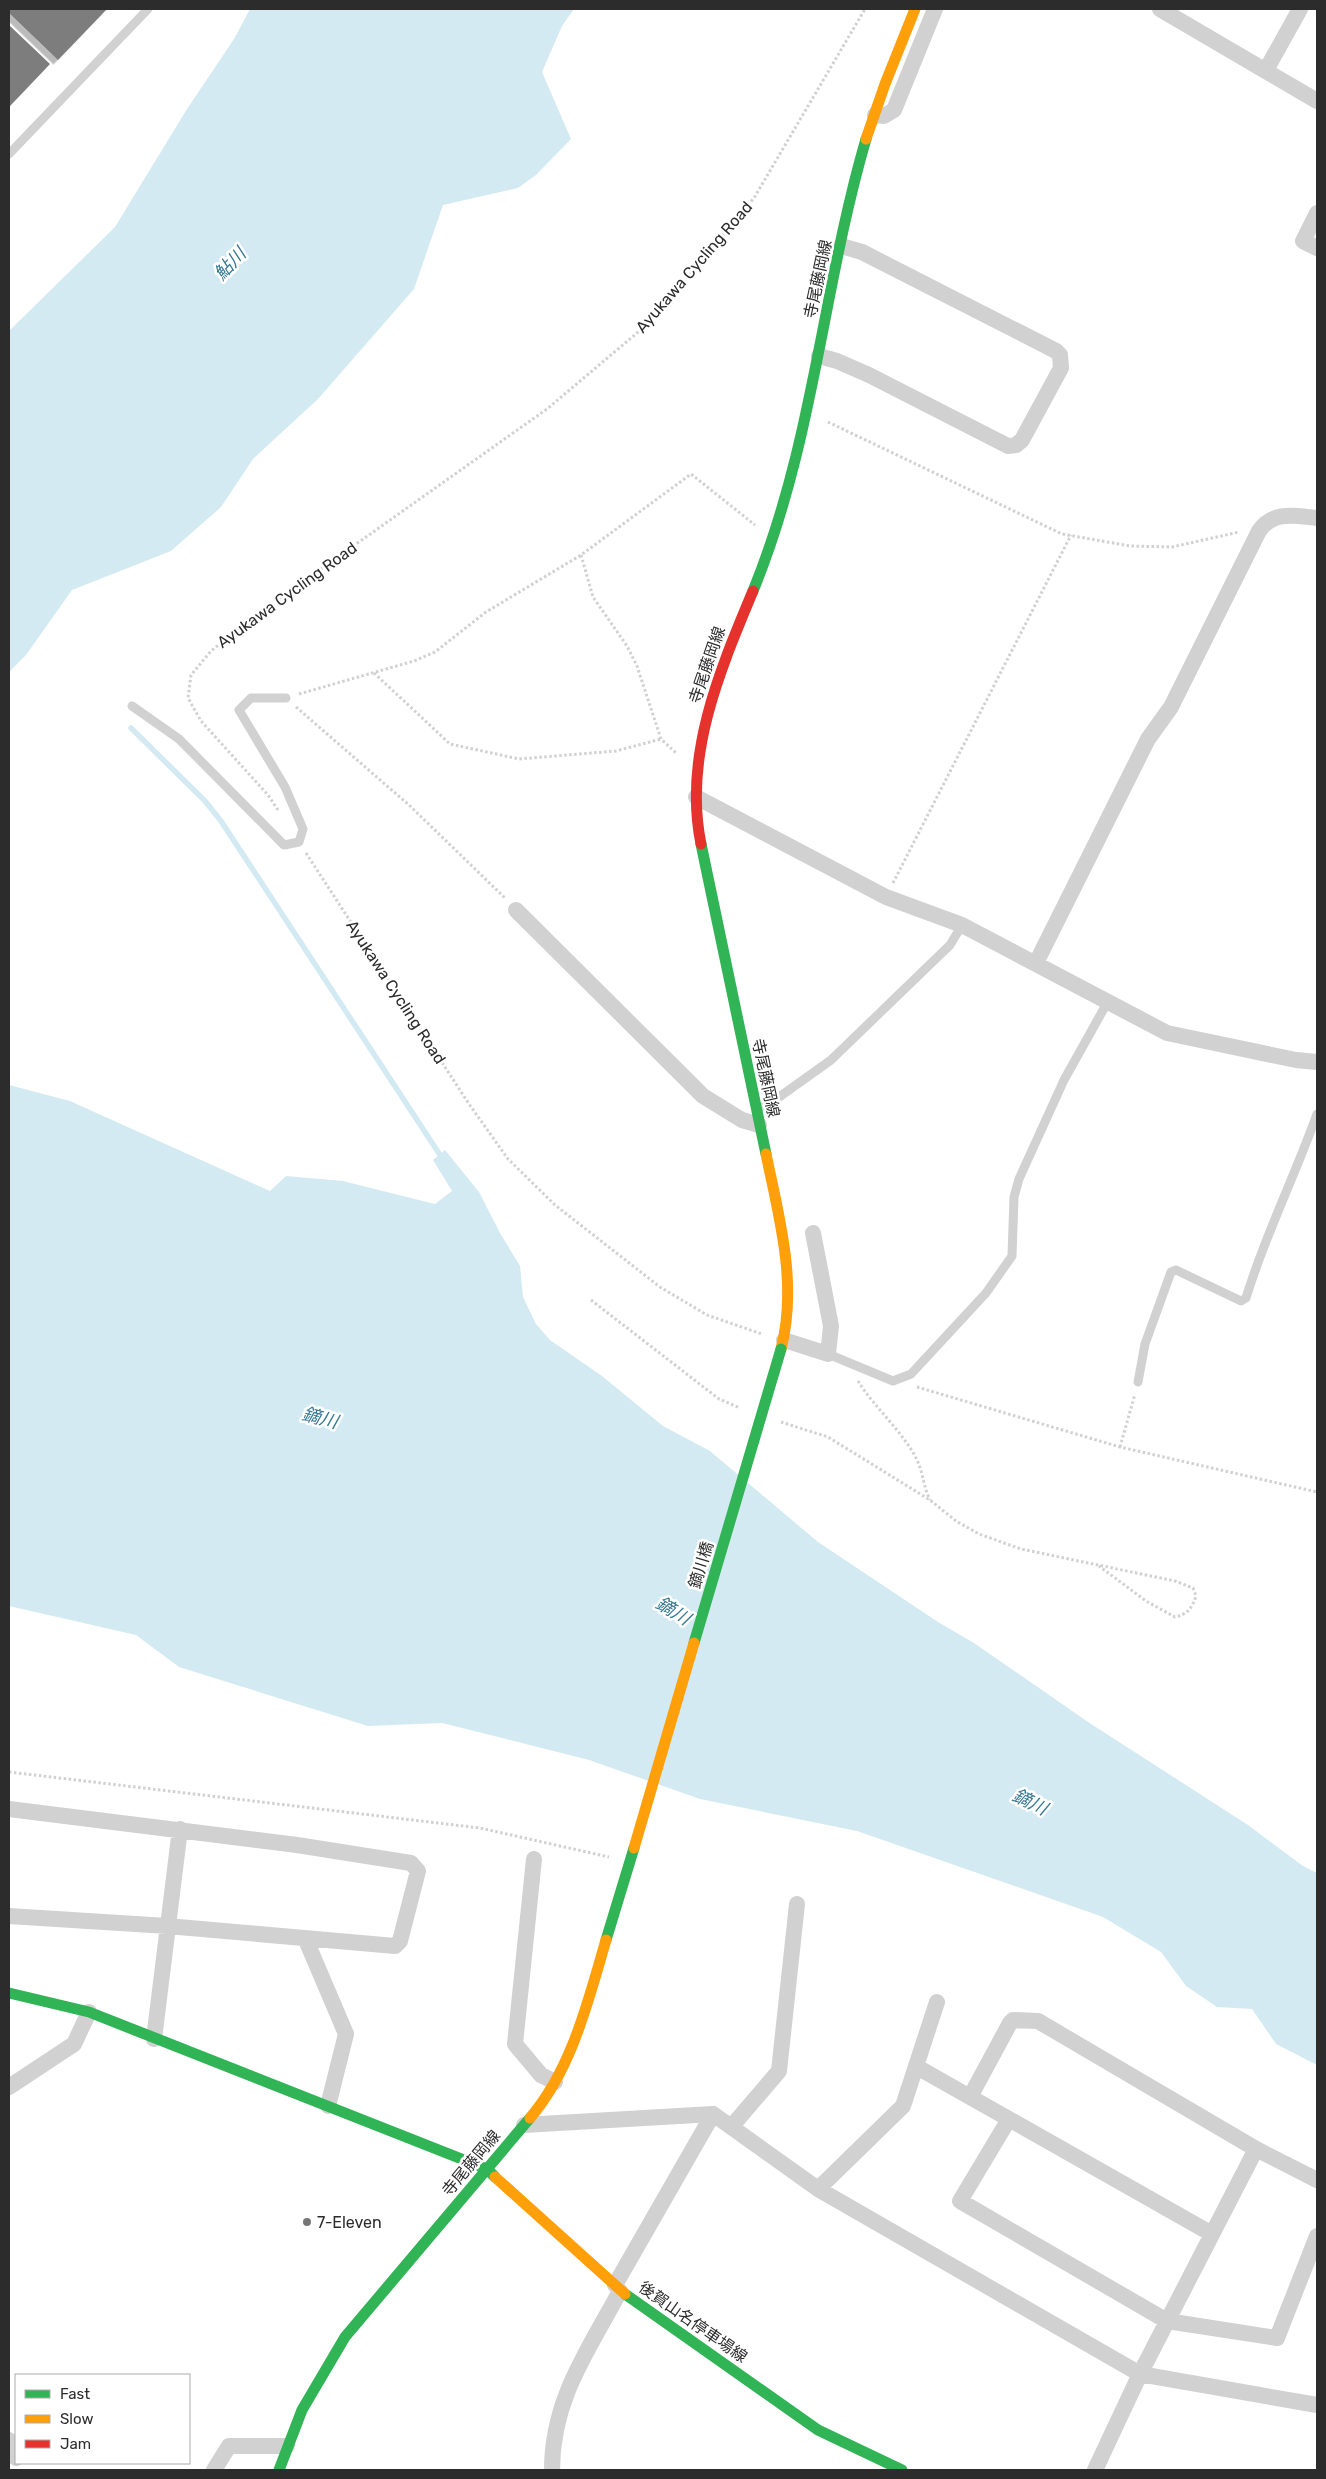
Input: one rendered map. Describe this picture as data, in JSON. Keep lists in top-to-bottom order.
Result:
{
  "streets": {
    "main road": ["寺尾藤岡線", "鏑川橋", "後賀山名停車場線"],
    "path": ["Ayukawa Cycling Road"]
  },
  "crossings": [
    ["Ayukawa Cycling Road", "寺尾藤岡線"],
    ["Ayukawa Cycling Road", "鏑川橋"],
    ["寺尾藤岡線", "鏑川橋"],
    ["寺尾藤岡線", "後賀山名停車場線"]
  ],
  "water": ["鮎川", "鏑川"],
  "places": ["7-Eleven"],
  "legend": ["Fast", "Slow", "Jam"]
}
